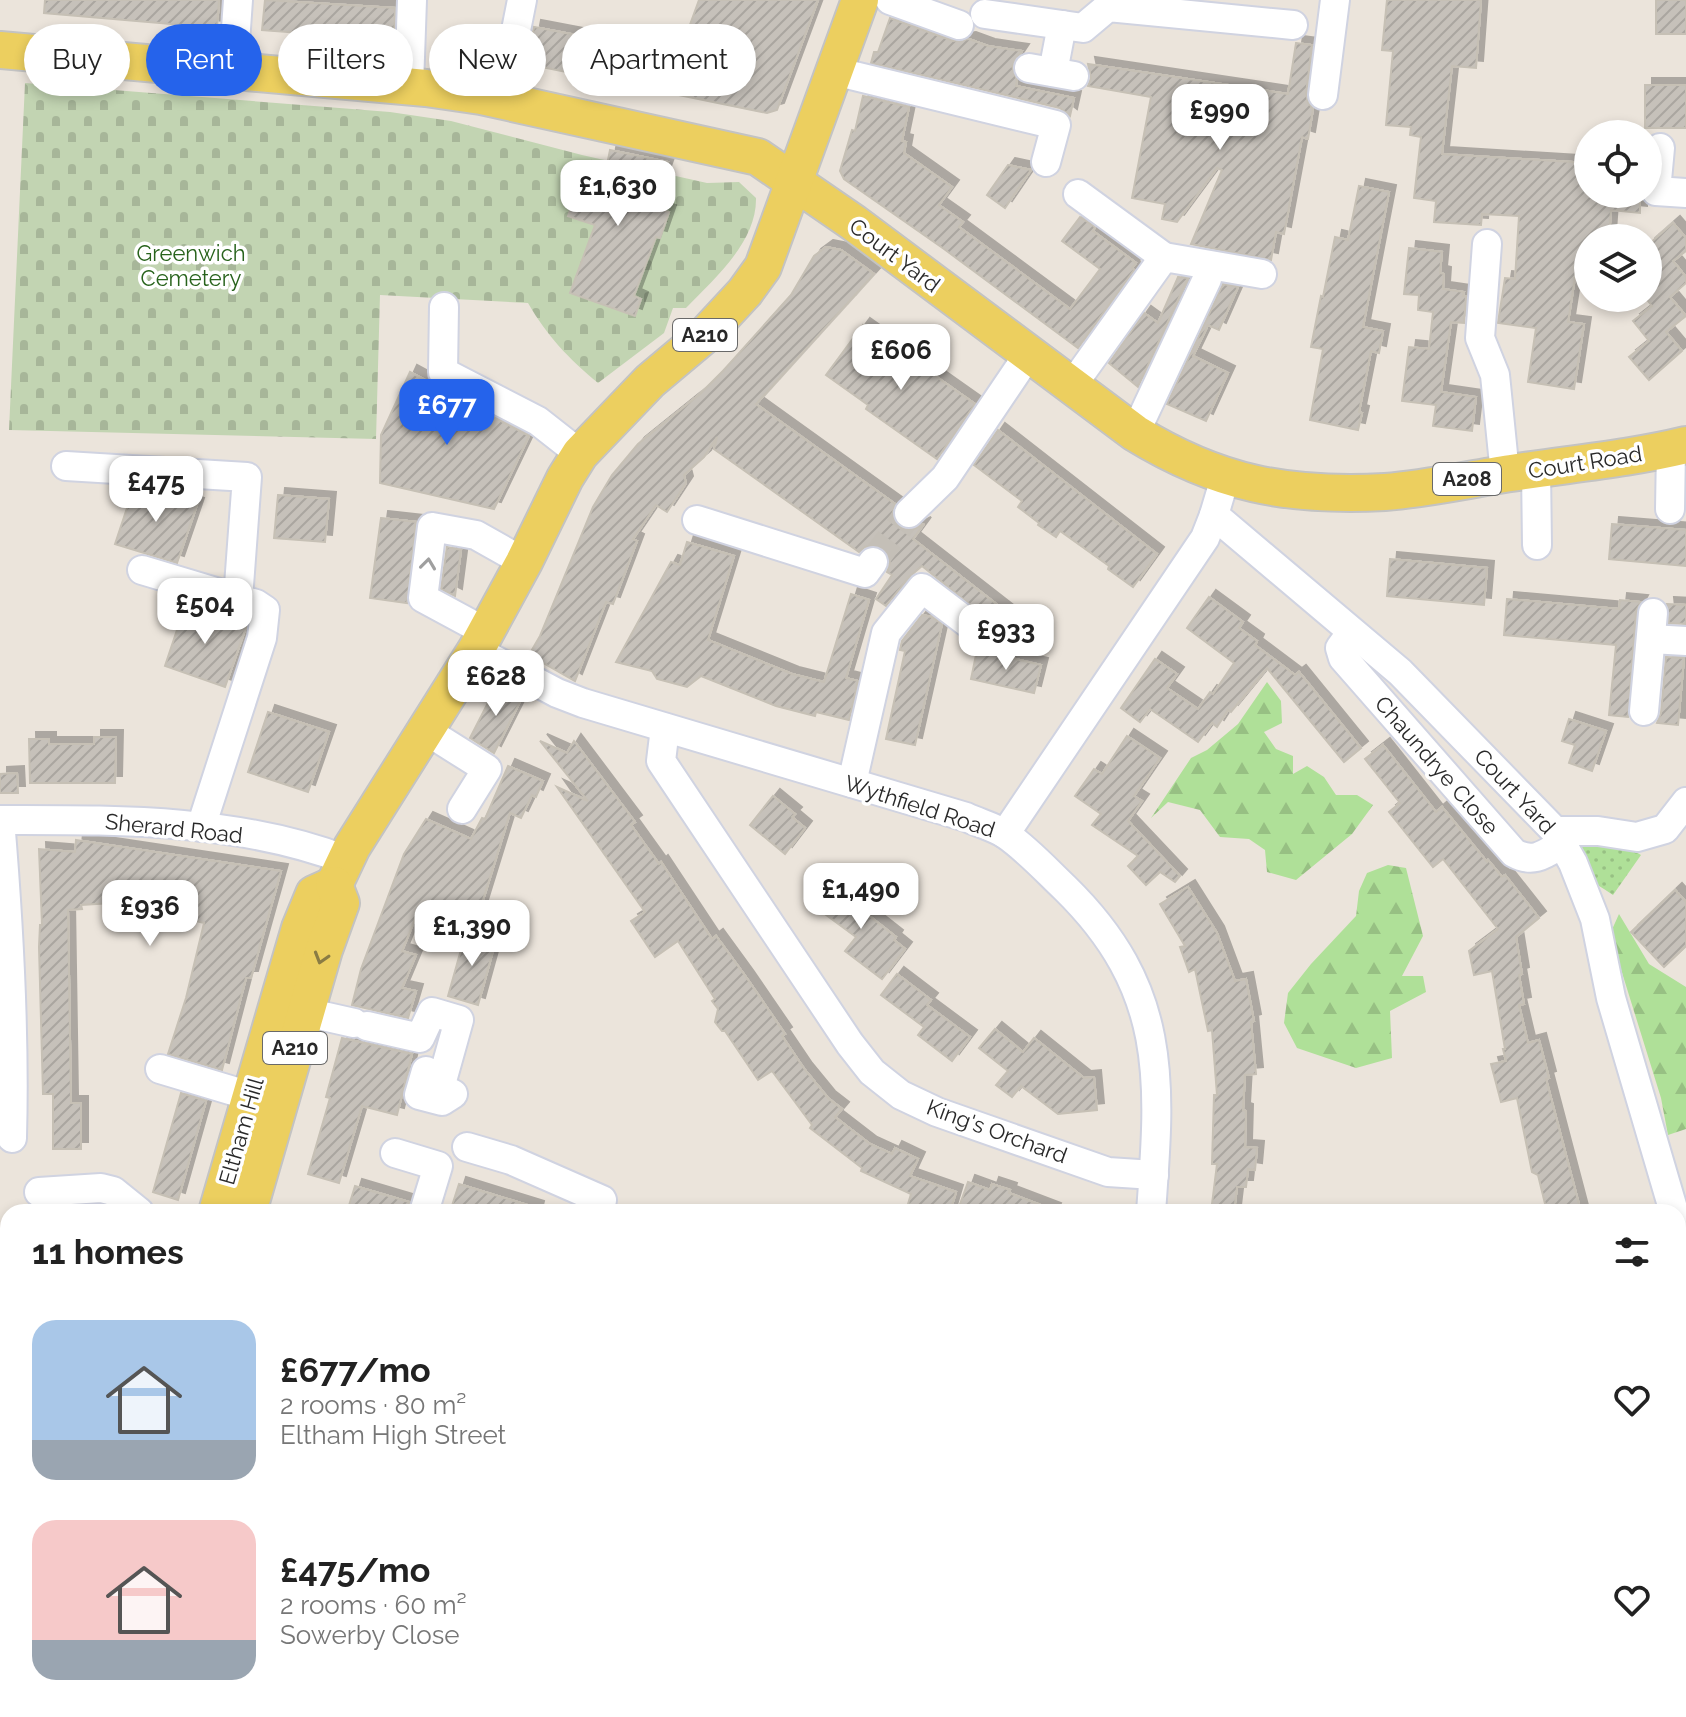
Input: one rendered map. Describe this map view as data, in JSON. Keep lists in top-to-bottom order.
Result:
{
  "streets": {
    "main road": [
      "Court Yard",
      "A210",
      "Court Road",
      "A208",
      "Eltham Hill"
    ],
    "street": [
      "Chaundrye Close",
      "Wythfield Road",
      "Sherard Road",
      "King's Orchard"
    ]
  },
  "crossings": [
    ["Court Yard", "A210"],
    ["Court Yard", "Court Road"],
    ["Court Yard", "A208"],
    ["Court Yard", "Chaundrye Close"],
    ["Court Yard", "Wythfield Road"],
    ["A210", "A208"],
    ["A210", "Wythfield Road"],
    ["A210", "Sherard Road"],
    ["A210", "Eltham Hill"],
    ["Wythfield Road", "King's Orchard"],
    ["Sherard Road", "Eltham Hill"]
  ],
  "parks": ["Greenwich Cemetery"],
  "page": {
    "chip": [
      "Buy",
      "Rent",
      "Filters",
      "New",
      "Apartment"
    ],
    "price": [
      "£990",
      "£1,630",
      "£606",
      "£677",
      "£475",
      "£504",
      "£933",
      "£628",
      "£1,490",
      "£936",
      "£1,390"
    ],
    "heading": "11 homes",
    "list": [
      {
        "name": "£677/mo",
        "note": "2 rooms · 80 m² · Eltham High Street"
      },
      {
        "name": "£475/mo",
        "note": "2 rooms · 60 m² · Sowerby Close"
      }
    ]
  }
}
